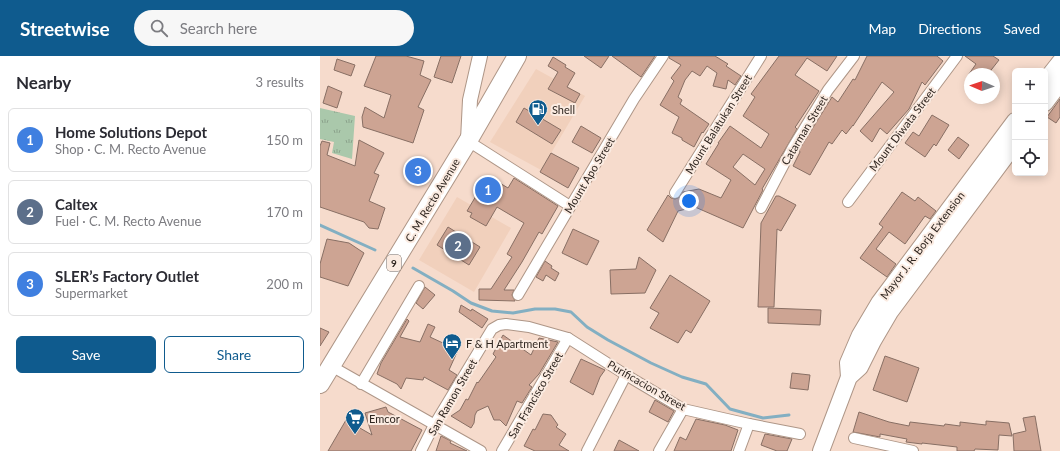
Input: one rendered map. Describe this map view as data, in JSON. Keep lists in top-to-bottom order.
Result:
{
  "streets": {
    "highway": ["C. M. Recto Avenue", "9"],
    "main road": ["Mayor J. R. Borja Extension"],
    "street": [
      "Mount Balatukan Street",
      "Mount Diwata Street",
      "Catarman Street",
      "Mount Apo Street",
      "Purificacion Street",
      "San Francisco Street",
      "San Ramon Street"
    ]
  },
  "crossings": [
    ["Purificacion Street", "San Francisco Street"],
    ["Purificacion Street", "San Ramon Street"]
  ],
  "places": {
    "fuel station": ["Shell"],
    "hotel": ["F & H Apartment"],
    "supermarket": ["Emcor"]
  },
  "north": "left",
  "page": {
    "header": "Streetwise",
    "search": "Search here",
    "nav": ["Map", "Directions", "Saved"],
    "heading": ["Nearby", "3 results"],
    "map_buttons": ["+", "−"],
    "list": [
      {
        "mark": "1",
        "name": "Home Solutions Depot",
        "note": "Shop · C. M. Recto Avenue",
        "value": "150 m"
      },
      {
        "mark": "2",
        "name": "Caltex",
        "note": "Fuel · C. M. Recto Avenue",
        "value": "170 m"
      },
      {
        "mark": "3",
        "name": "SLER’s Factory Outlet",
        "note": "Supermarket",
        "value": "200 m"
      }
    ],
    "pins": ["3", "1", "2"],
    "buttons": ["Save", "Share"]
  }
}
